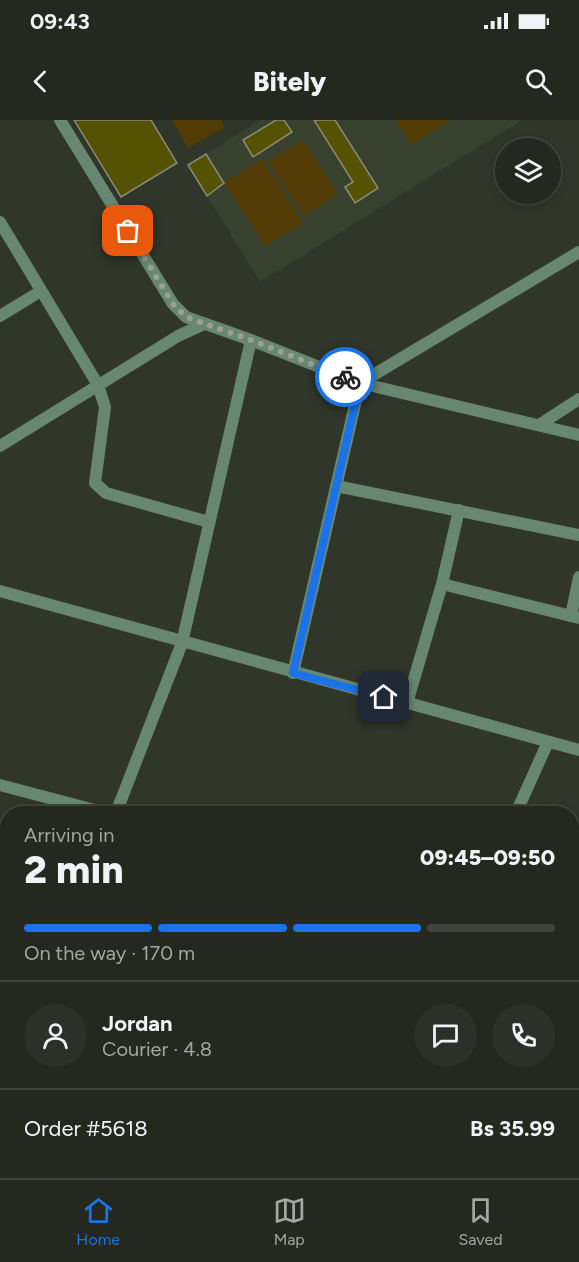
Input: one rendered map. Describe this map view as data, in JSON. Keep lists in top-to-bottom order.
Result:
{
  "page": {
    "status": "09:43",
    "header": "Bitely",
    "heading": ["2 min", "Arriving in", "09:45–09:50"],
    "panel": [
      "Jordan",
      "Courier · 4.8",
      "Order #5618",
      "Bs 35.99"
    ],
    "bar": "On the way · 170 m",
    "tabs": ["Home", "Map", "Saved"]
  }
}
